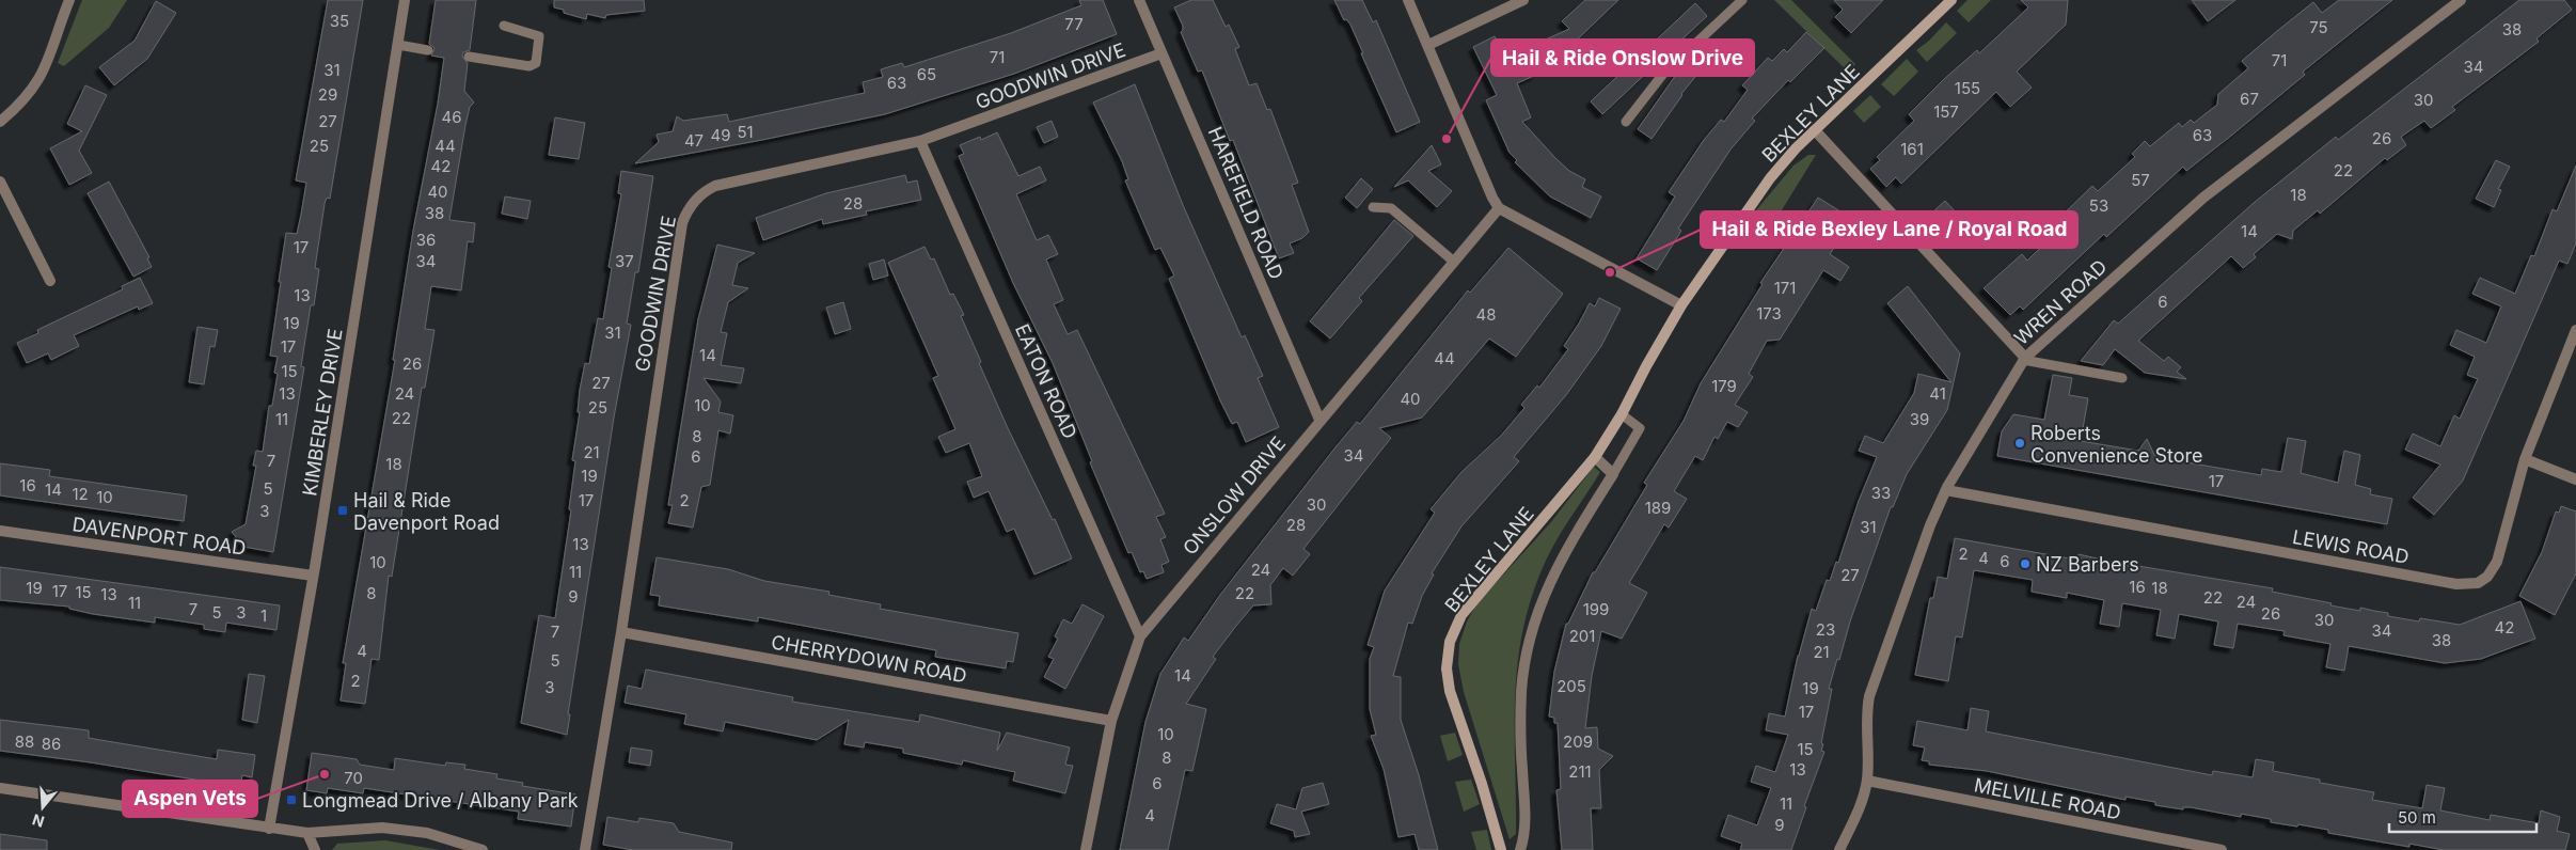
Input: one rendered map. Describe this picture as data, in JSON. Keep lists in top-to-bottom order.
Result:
{
  "streets": {
    "street": [
      "GOODWIN DRIVE",
      "BEXLEY LANE",
      "HAREFIELD ROAD",
      "WREN ROAD",
      "EATON ROAD",
      "KIMBERLEY DRIVE",
      "ONSLOW DRIVE",
      "DAVENPORT ROAD",
      "LEWIS ROAD",
      "CHERRYDOWN ROAD",
      "MELVILLE ROAD"
    ]
  },
  "crossings": [
    ["GOODWIN DRIVE", "HAREFIELD ROAD"],
    ["GOODWIN DRIVE", "EATON ROAD"],
    ["GOODWIN DRIVE", "CHERRYDOWN ROAD"],
    ["HAREFIELD ROAD", "ONSLOW DRIVE"],
    ["WREN ROAD", "LEWIS ROAD"],
    ["WREN ROAD", "MELVILLE ROAD"],
    ["EATON ROAD", "ONSLOW DRIVE"],
    ["KIMBERLEY DRIVE", "DAVENPORT ROAD"],
    ["ONSLOW DRIVE", "CHERRYDOWN ROAD"]
  ],
  "places": {
    "other": [
      "Hail & Ride Onslow Drive",
      "Hail & Ride Bexley Lane / Royal Road",
      "Roberts Convenience Store",
      "NZ Barbers",
      "Aspen Vets"
    ],
    "transit": ["Hail & Ride Davenport Road", "Longmead Drive / Albany Park"]
  },
  "house_numbers": [
    "35",
    "77",
    "75",
    "38",
    "71",
    "71",
    "34",
    "31",
    "65",
    "63",
    "155",
    "29",
    "67",
    "30",
    "157",
    "46",
    "27",
    "51",
    "49",
    "63",
    "26",
    "47",
    "25",
    "44",
    "161",
    "42",
    "22",
    "57",
    "40",
    "18",
    "28",
    "53",
    "38",
    "14",
    "36",
    "17",
    "34",
    "37",
    "171",
    "13",
    "6",
    "173",
    "48",
    "19",
    "31",
    "17",
    "14",
    "44",
    "26",
    "15",
    "27",
    "179",
    "13",
    "24",
    "41",
    "40",
    "10",
    "25",
    "22",
    "11",
    "39",
    "8",
    "21",
    "34",
    "6",
    "7",
    "18",
    "19",
    "17",
    "16",
    "5",
    "14",
    "33",
    "12",
    "10",
    "17",
    "2",
    "30",
    "189",
    "3",
    "28",
    "31",
    "13",
    "2",
    "4",
    "6",
    "10",
    "24",
    "11",
    "27",
    "16",
    "19",
    "18",
    "17",
    "15",
    "8",
    "22",
    "13",
    "9",
    "22",
    "24",
    "11",
    "7",
    "199",
    "5",
    "3",
    "26",
    "1",
    "30",
    "42",
    "23",
    "34",
    "7",
    "201",
    "38",
    "4",
    "21",
    "5",
    "14",
    "2",
    "205",
    "3",
    "19",
    "17",
    "10",
    "88",
    "209",
    "86",
    "15",
    "8",
    "13",
    "211",
    "70",
    "6",
    "11",
    "4",
    "9"
  ],
  "scale_bar": "50 m",
  "north": "bottom"
}
